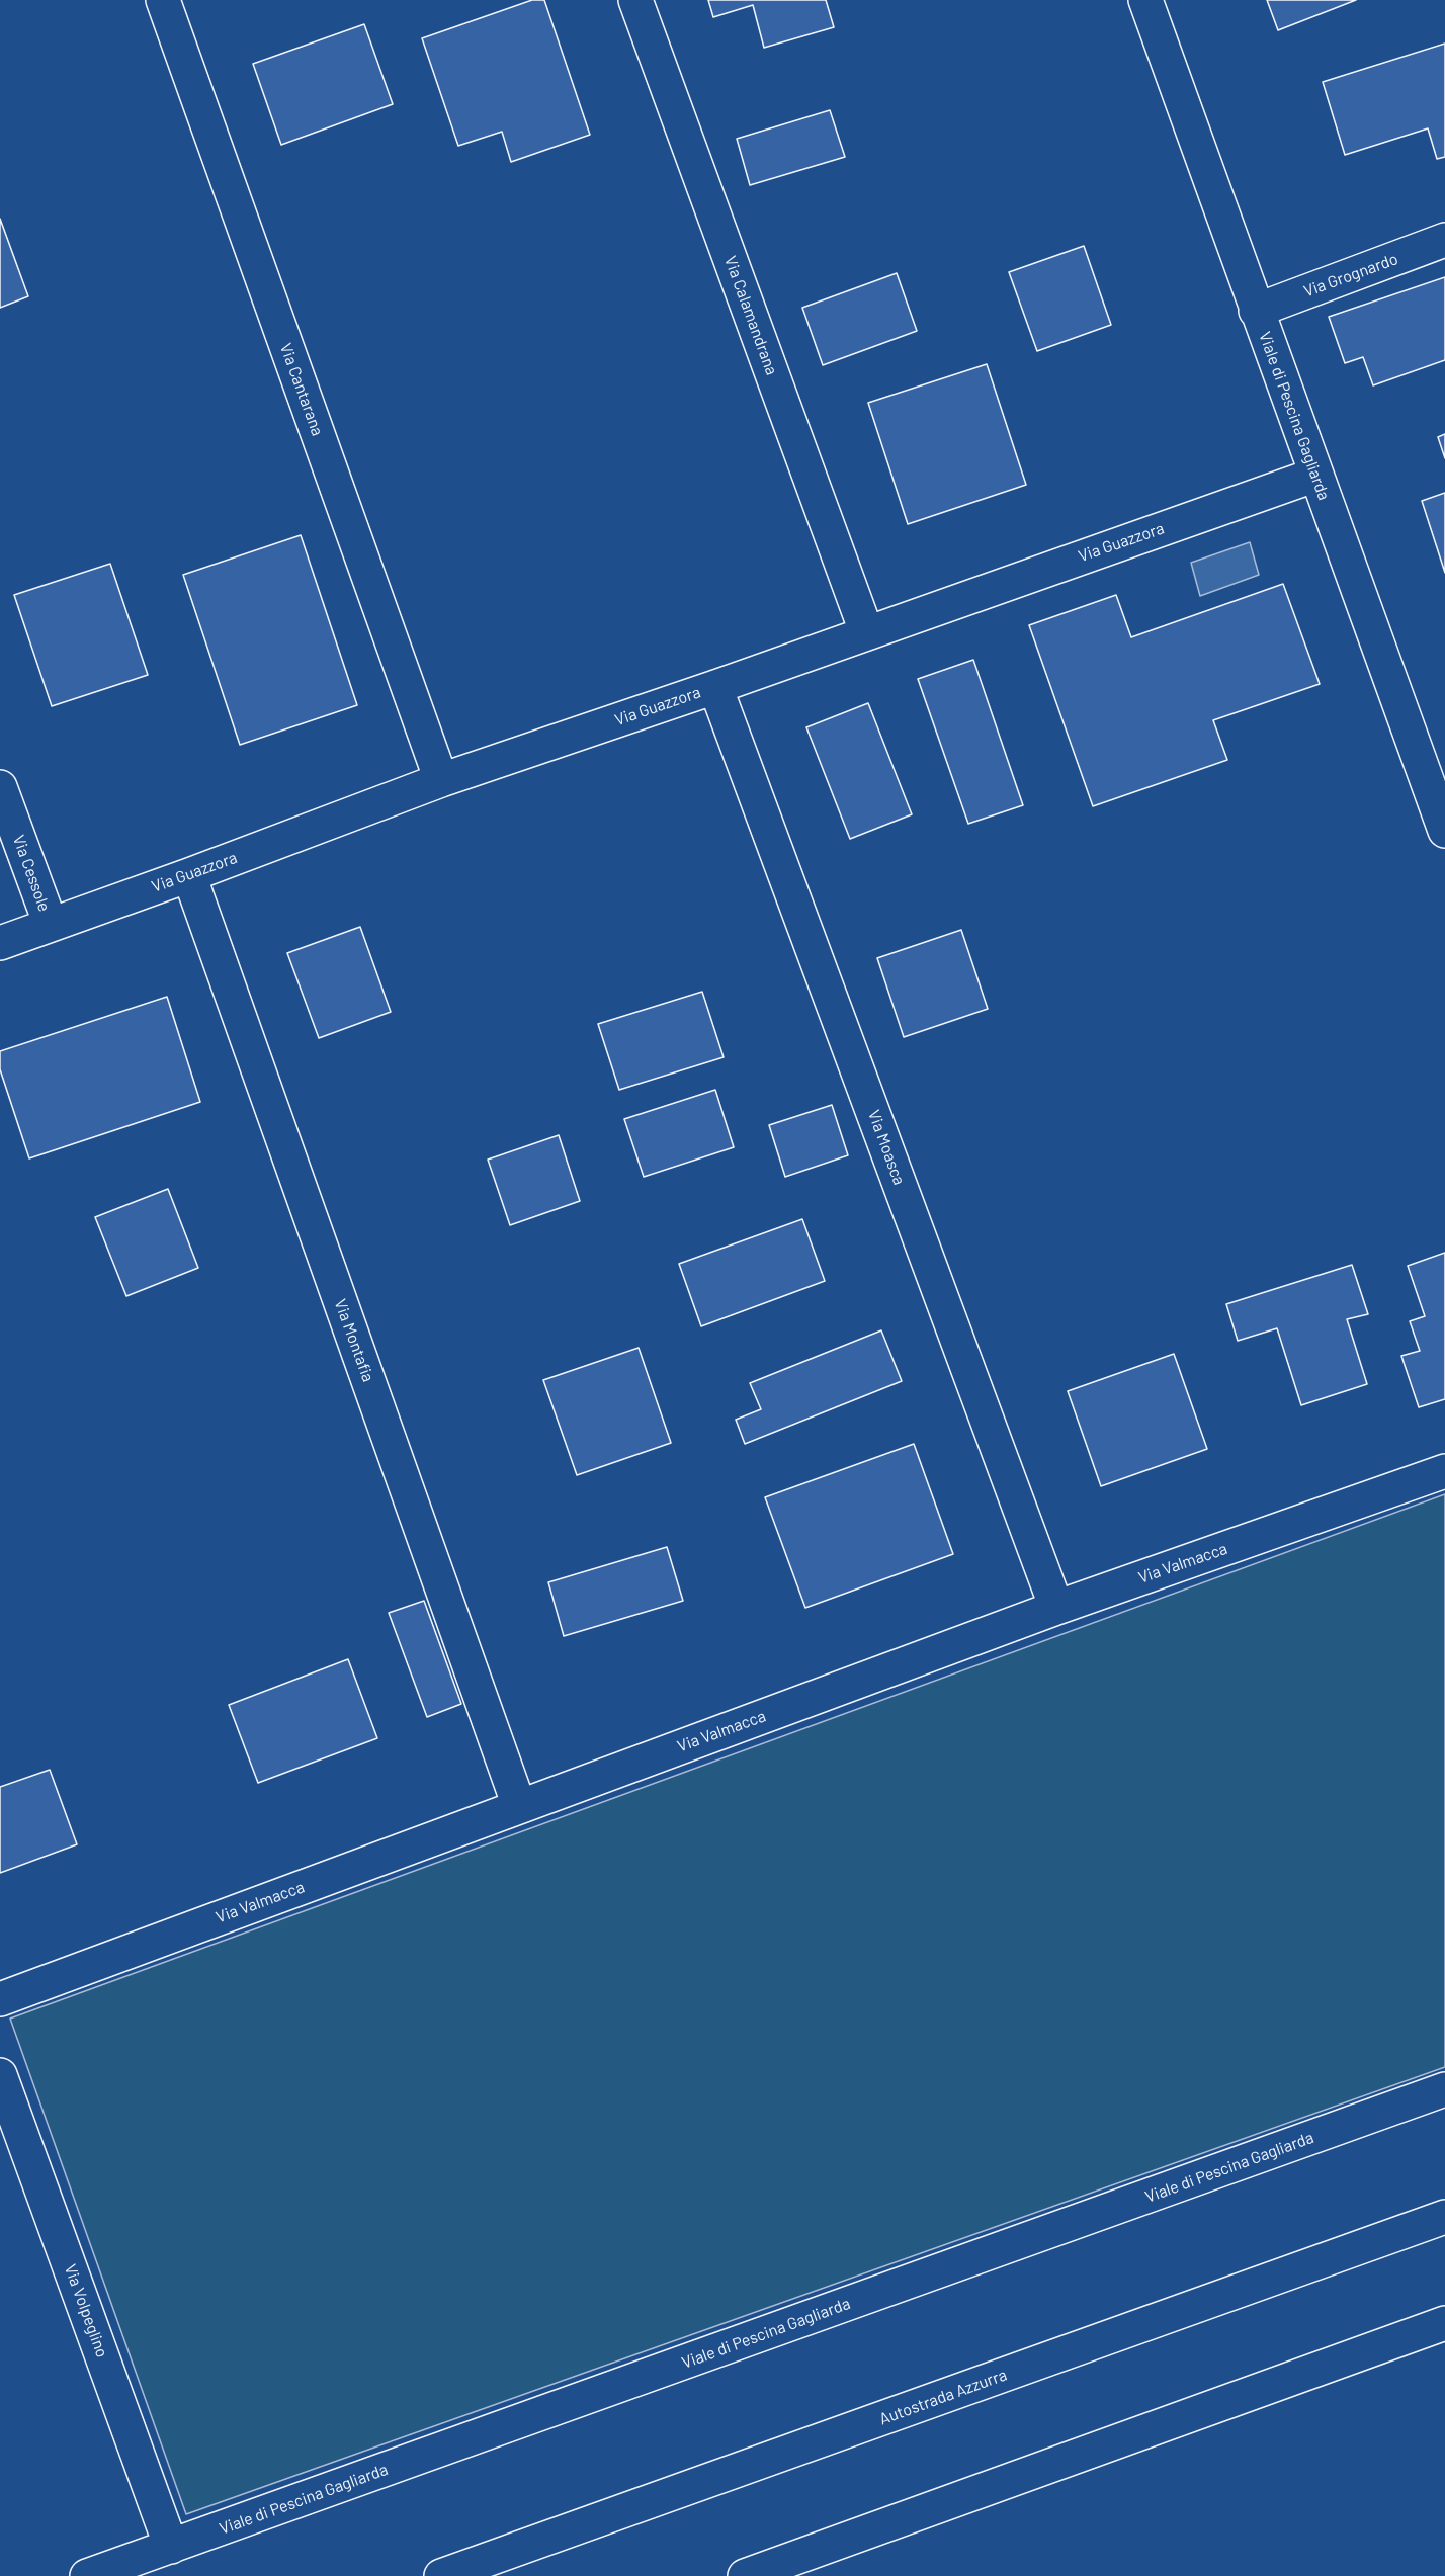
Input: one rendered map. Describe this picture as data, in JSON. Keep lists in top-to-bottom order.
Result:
{
  "streets": {
    "main road": [
      "Via Grognardo",
      "Via Calamandrana",
      "Via Cantarana",
      "Viale di Pescina Gagliarda",
      "Via Guazzora",
      "Via Cessole",
      "Via Moasca",
      "Via Montafia",
      "Via Valmacca",
      "Via Volpeglino",
      "Autostrada Azzurra"
    ]
  },
  "crossings": [
    ["Via Grognardo", "Viale di Pescina Gagliarda"],
    ["Via Calamandrana", "Via Guazzora"],
    ["Via Cantarana", "Via Guazzora"],
    ["Viale di Pescina Gagliarda", "Via Guazzora"],
    ["Viale di Pescina Gagliarda", "Via Volpeglino"],
    ["Via Guazzora", "Via Cessole"],
    ["Via Guazzora", "Via Moasca"],
    ["Via Guazzora", "Via Montafia"],
    ["Via Moasca", "Via Valmacca"],
    ["Via Montafia", "Via Valmacca"]
  ]
}
